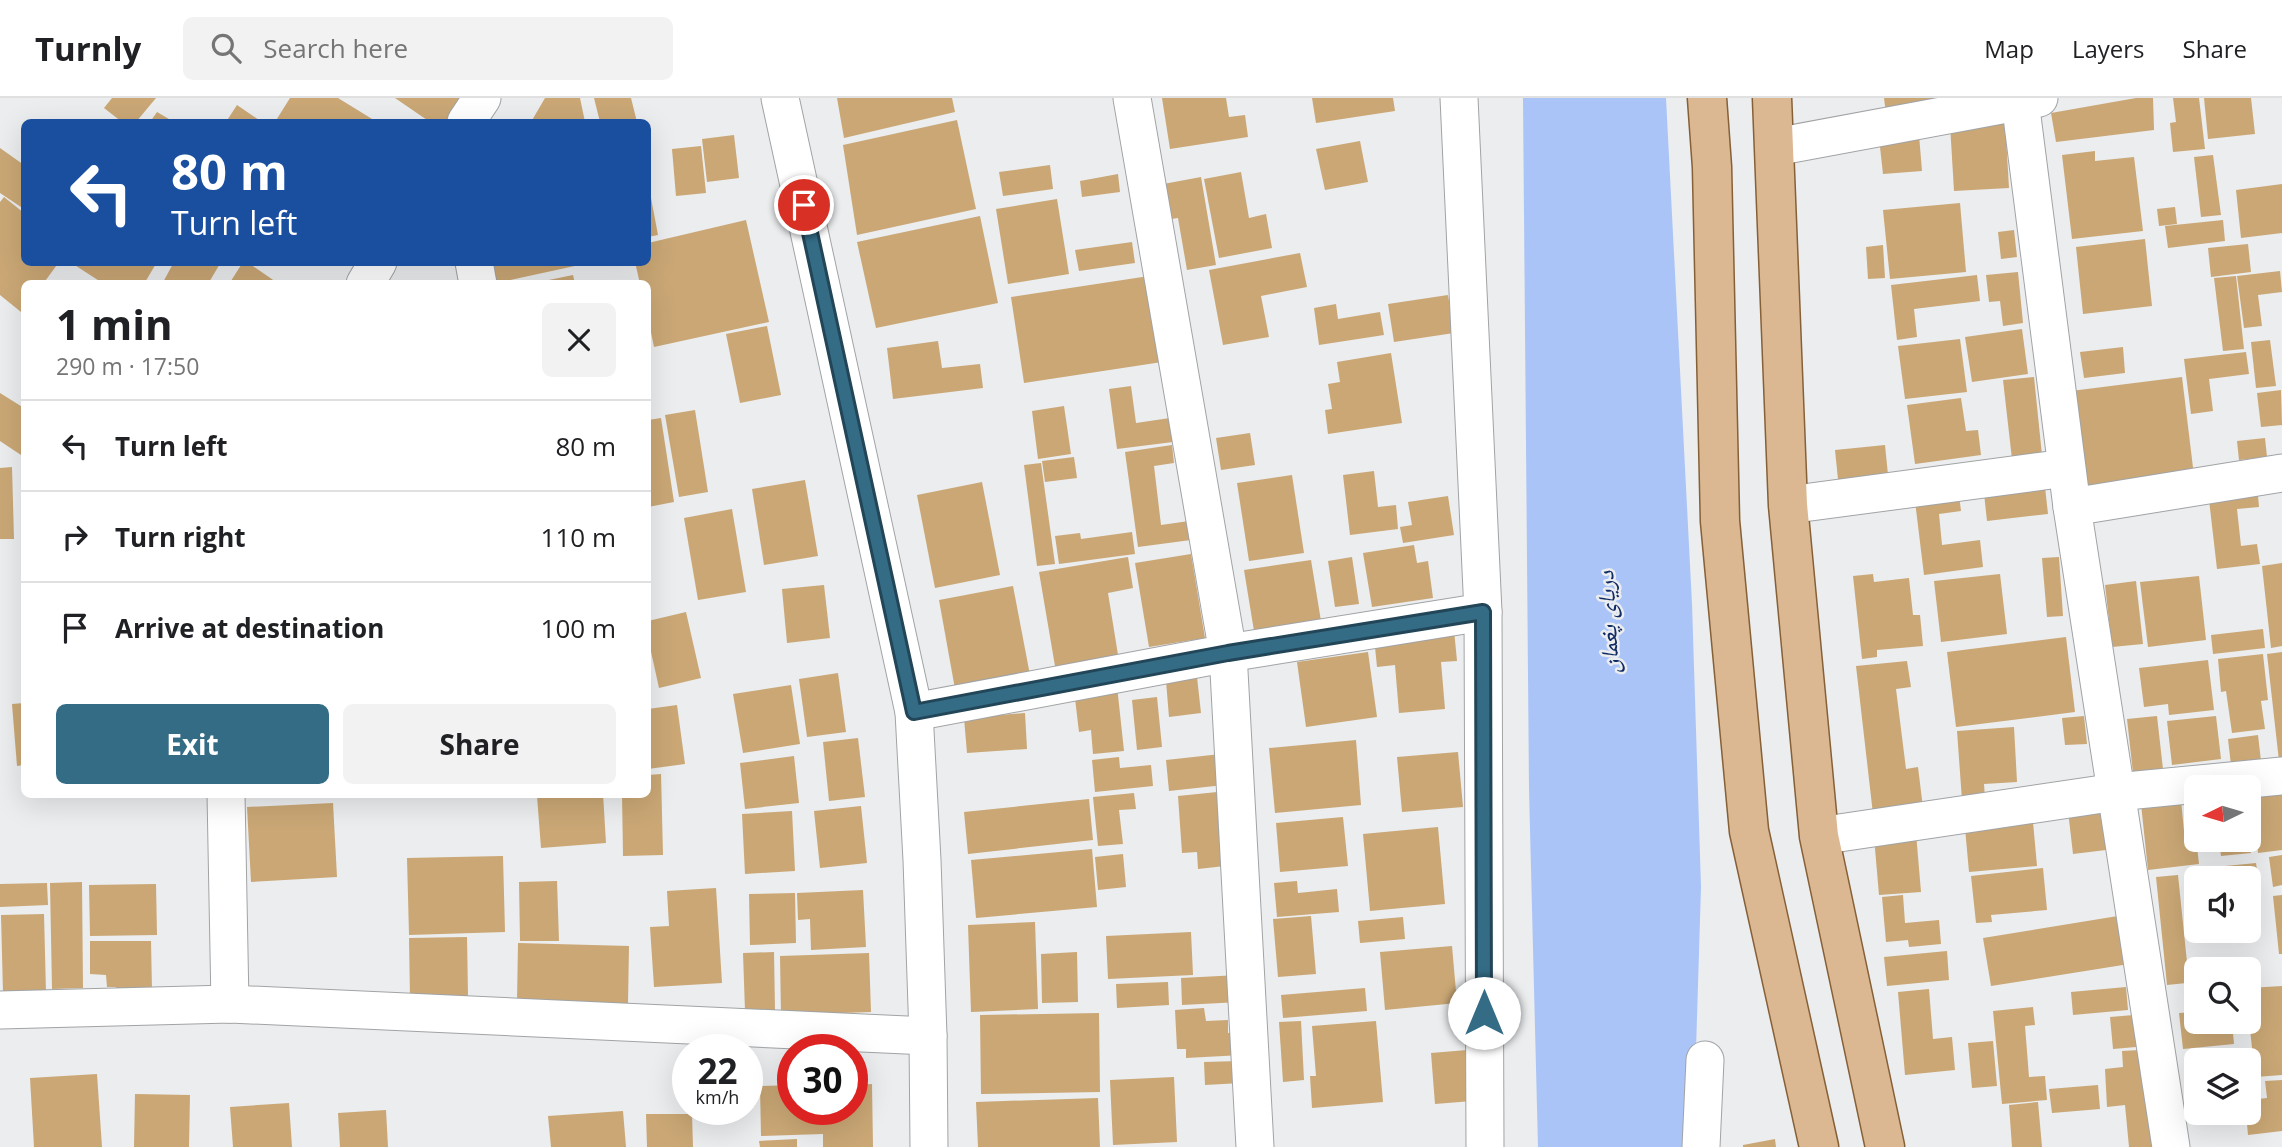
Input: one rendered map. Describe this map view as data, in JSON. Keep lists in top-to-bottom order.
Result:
{
  "water": ["دریای پغمان"],
  "north": "left",
  "page": {
    "header": "Turnly",
    "search": "Search here",
    "nav": ["Map", "Layers", "Share"],
    "turn": ["80 m", "Turn left"],
    "heading": ["1 min", "290 m · 17:50"],
    "list": [
      {
        "name": "Turn left",
        "value": "80 m"
      },
      {
        "name": "Turn right",
        "value": "110 m"
      },
      {
        "name": "Arrive at destination",
        "value": "100 m"
      }
    ],
    "buttons": ["Exit", "Share"],
    "speed": "22 km/h",
    "limit": "30"
  }
}
